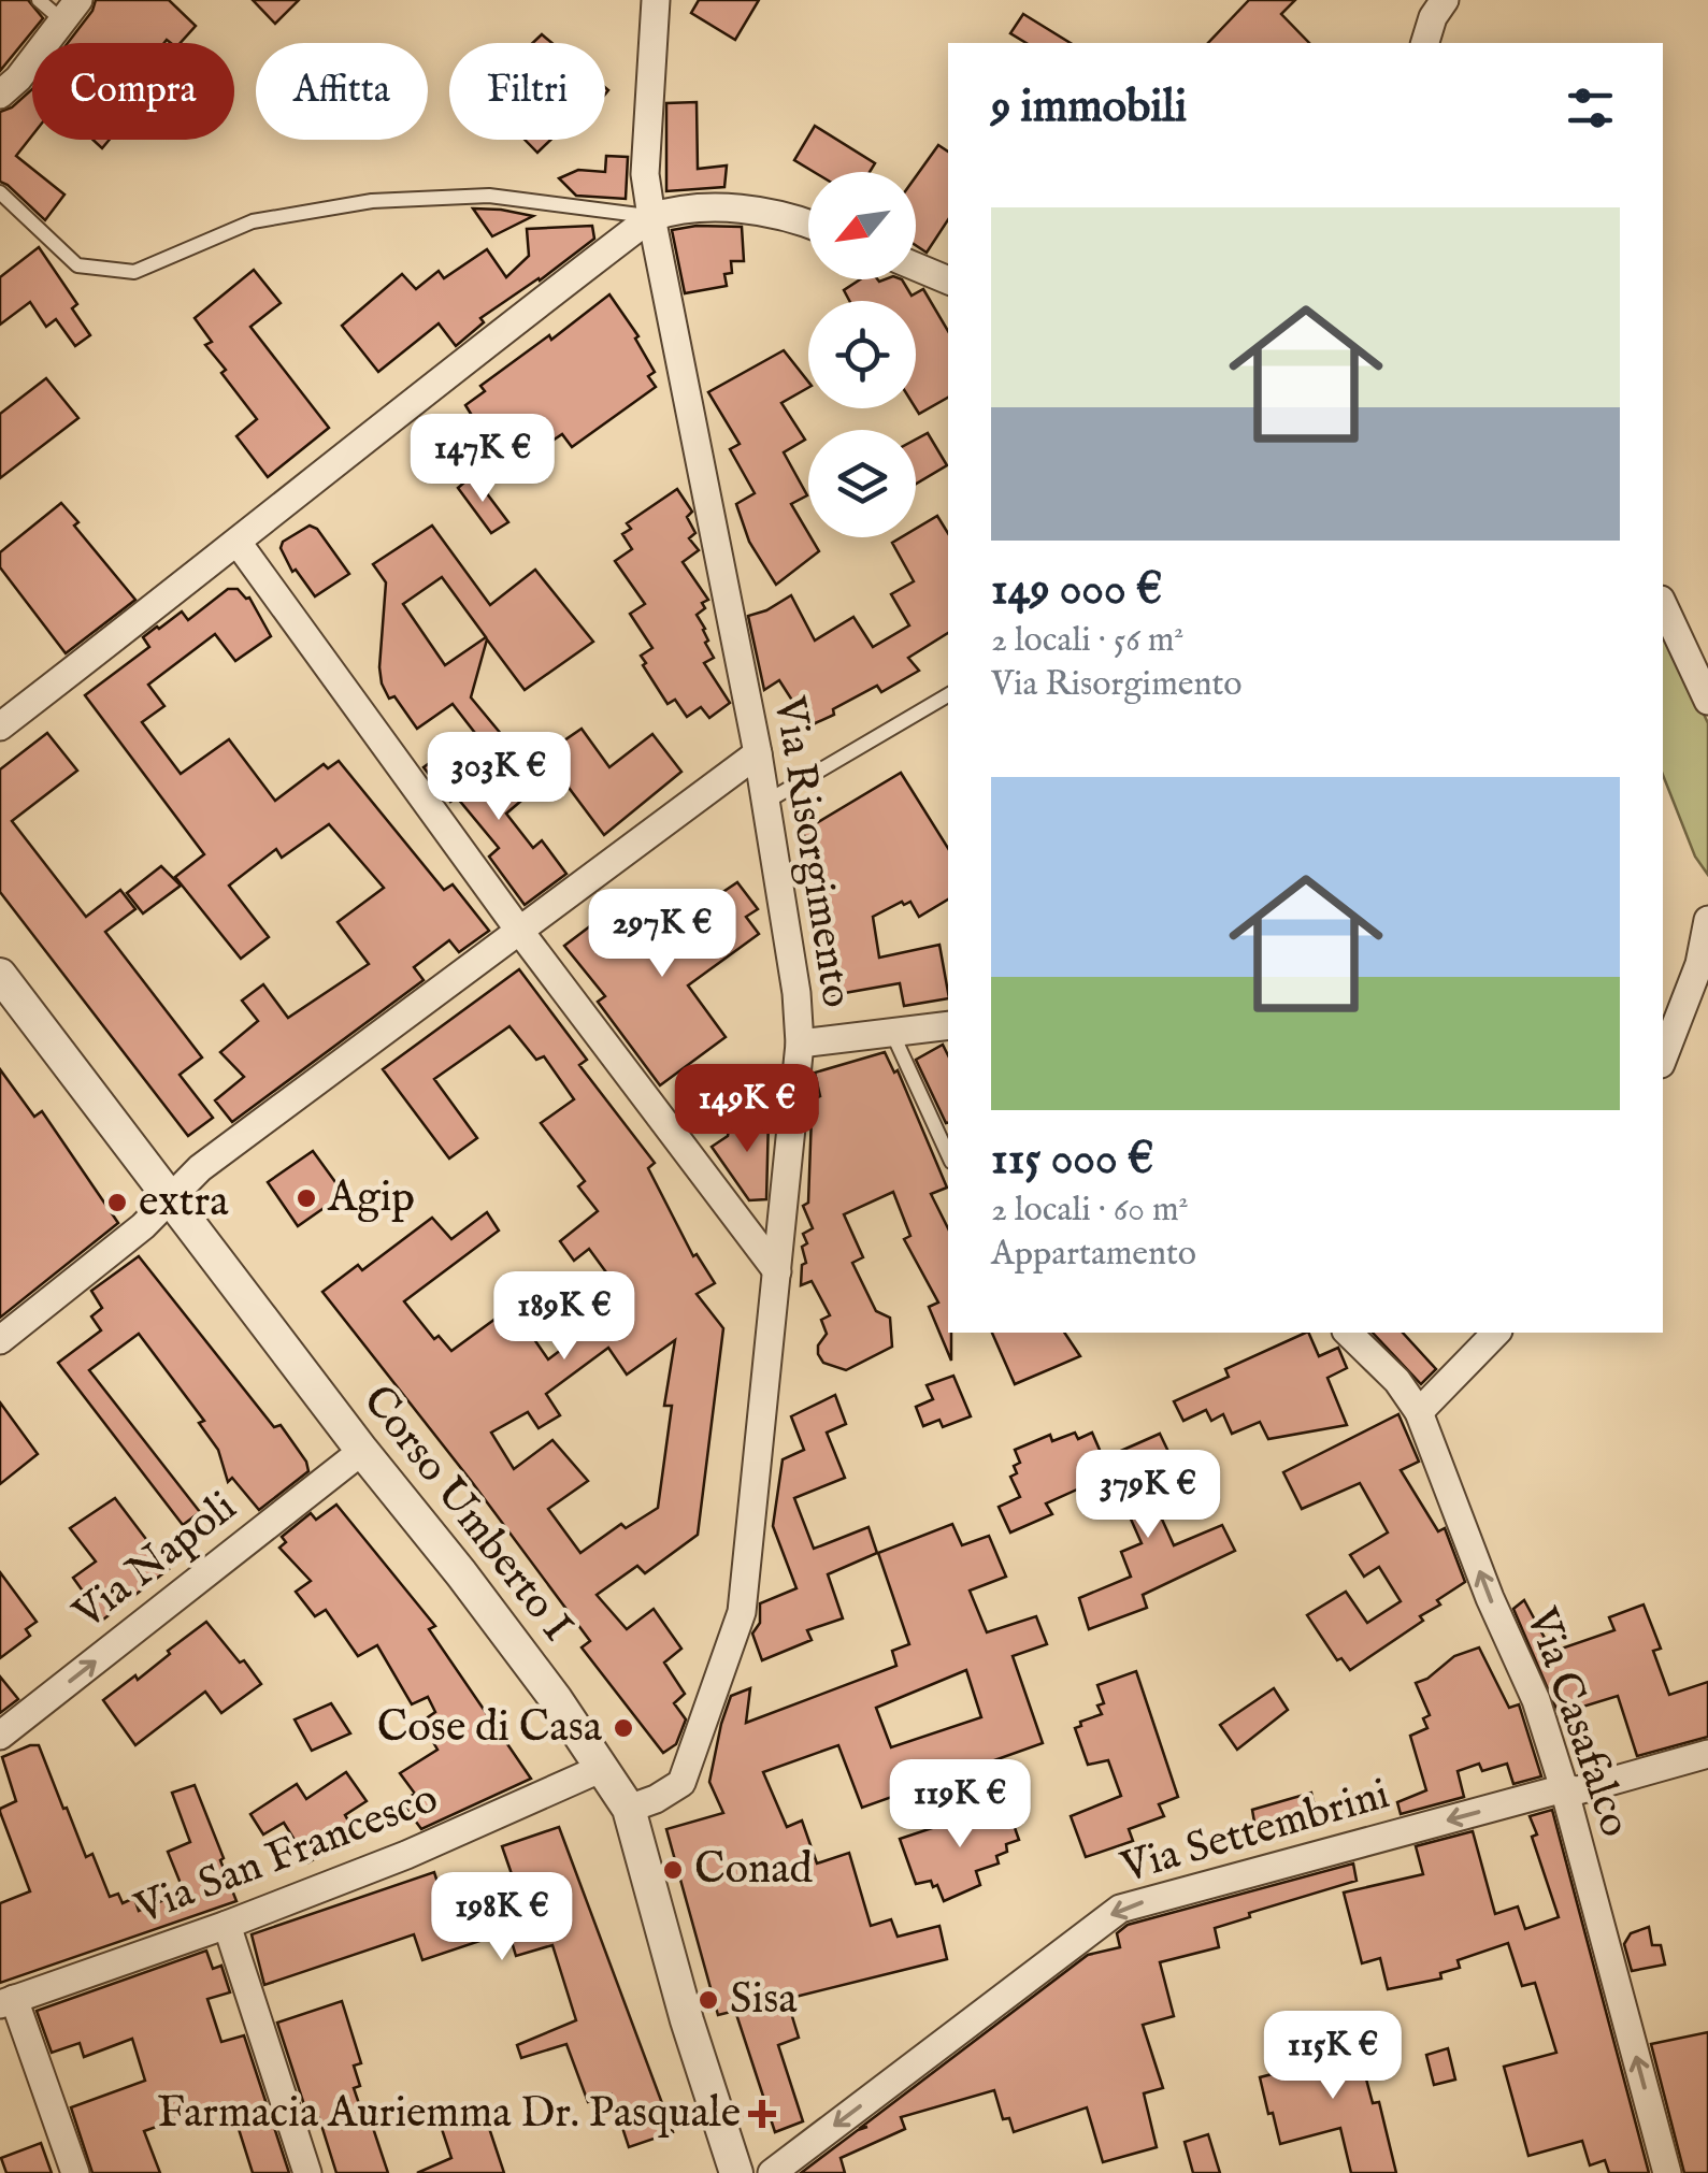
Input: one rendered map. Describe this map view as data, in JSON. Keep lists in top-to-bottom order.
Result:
{
  "streets": {
    "street": [
      "Via Risorgimento",
      "Corso Umberto I",
      "Via Napoli",
      "Via Casafalco",
      "Via Settembrini",
      "Via San Francesco"
    ]
  },
  "crossings": [
    ["Via Risorgimento", "Corso Umberto I"],
    ["Corso Umberto I", "Via Napoli"],
    ["Corso Umberto I", "Via San Francesco"],
    ["Via Casafalco", "Via Settembrini"]
  ],
  "one_way": ["Via Napoli", "Via Casafalco", "Via Settembrini"],
  "places": {
    "other": [
      "Agip",
      "extra",
      "Cose di Casa",
      "Conad",
      "Sisa"
    ],
    "health": ["Farmacia Auriemma Dr. Pasquale"]
  },
  "north": "bottom left",
  "page": {
    "chip": ["Compra", "Affitta", "Filtri"],
    "heading": "9 immobili",
    "list": [
      {
        "name": "149 000 €",
        "note": "2 locali · 56 m² · Via Risorgimento"
      },
      {
        "name": "115 000 €",
        "note": "2 locali · 60 m² · Appartamento"
      }
    ],
    "price": [
      "147K €",
      "303K €",
      "297K €",
      "149K €",
      "189K €",
      "379K €",
      "119K €",
      "198K €",
      "115K €"
    ]
  }
}
